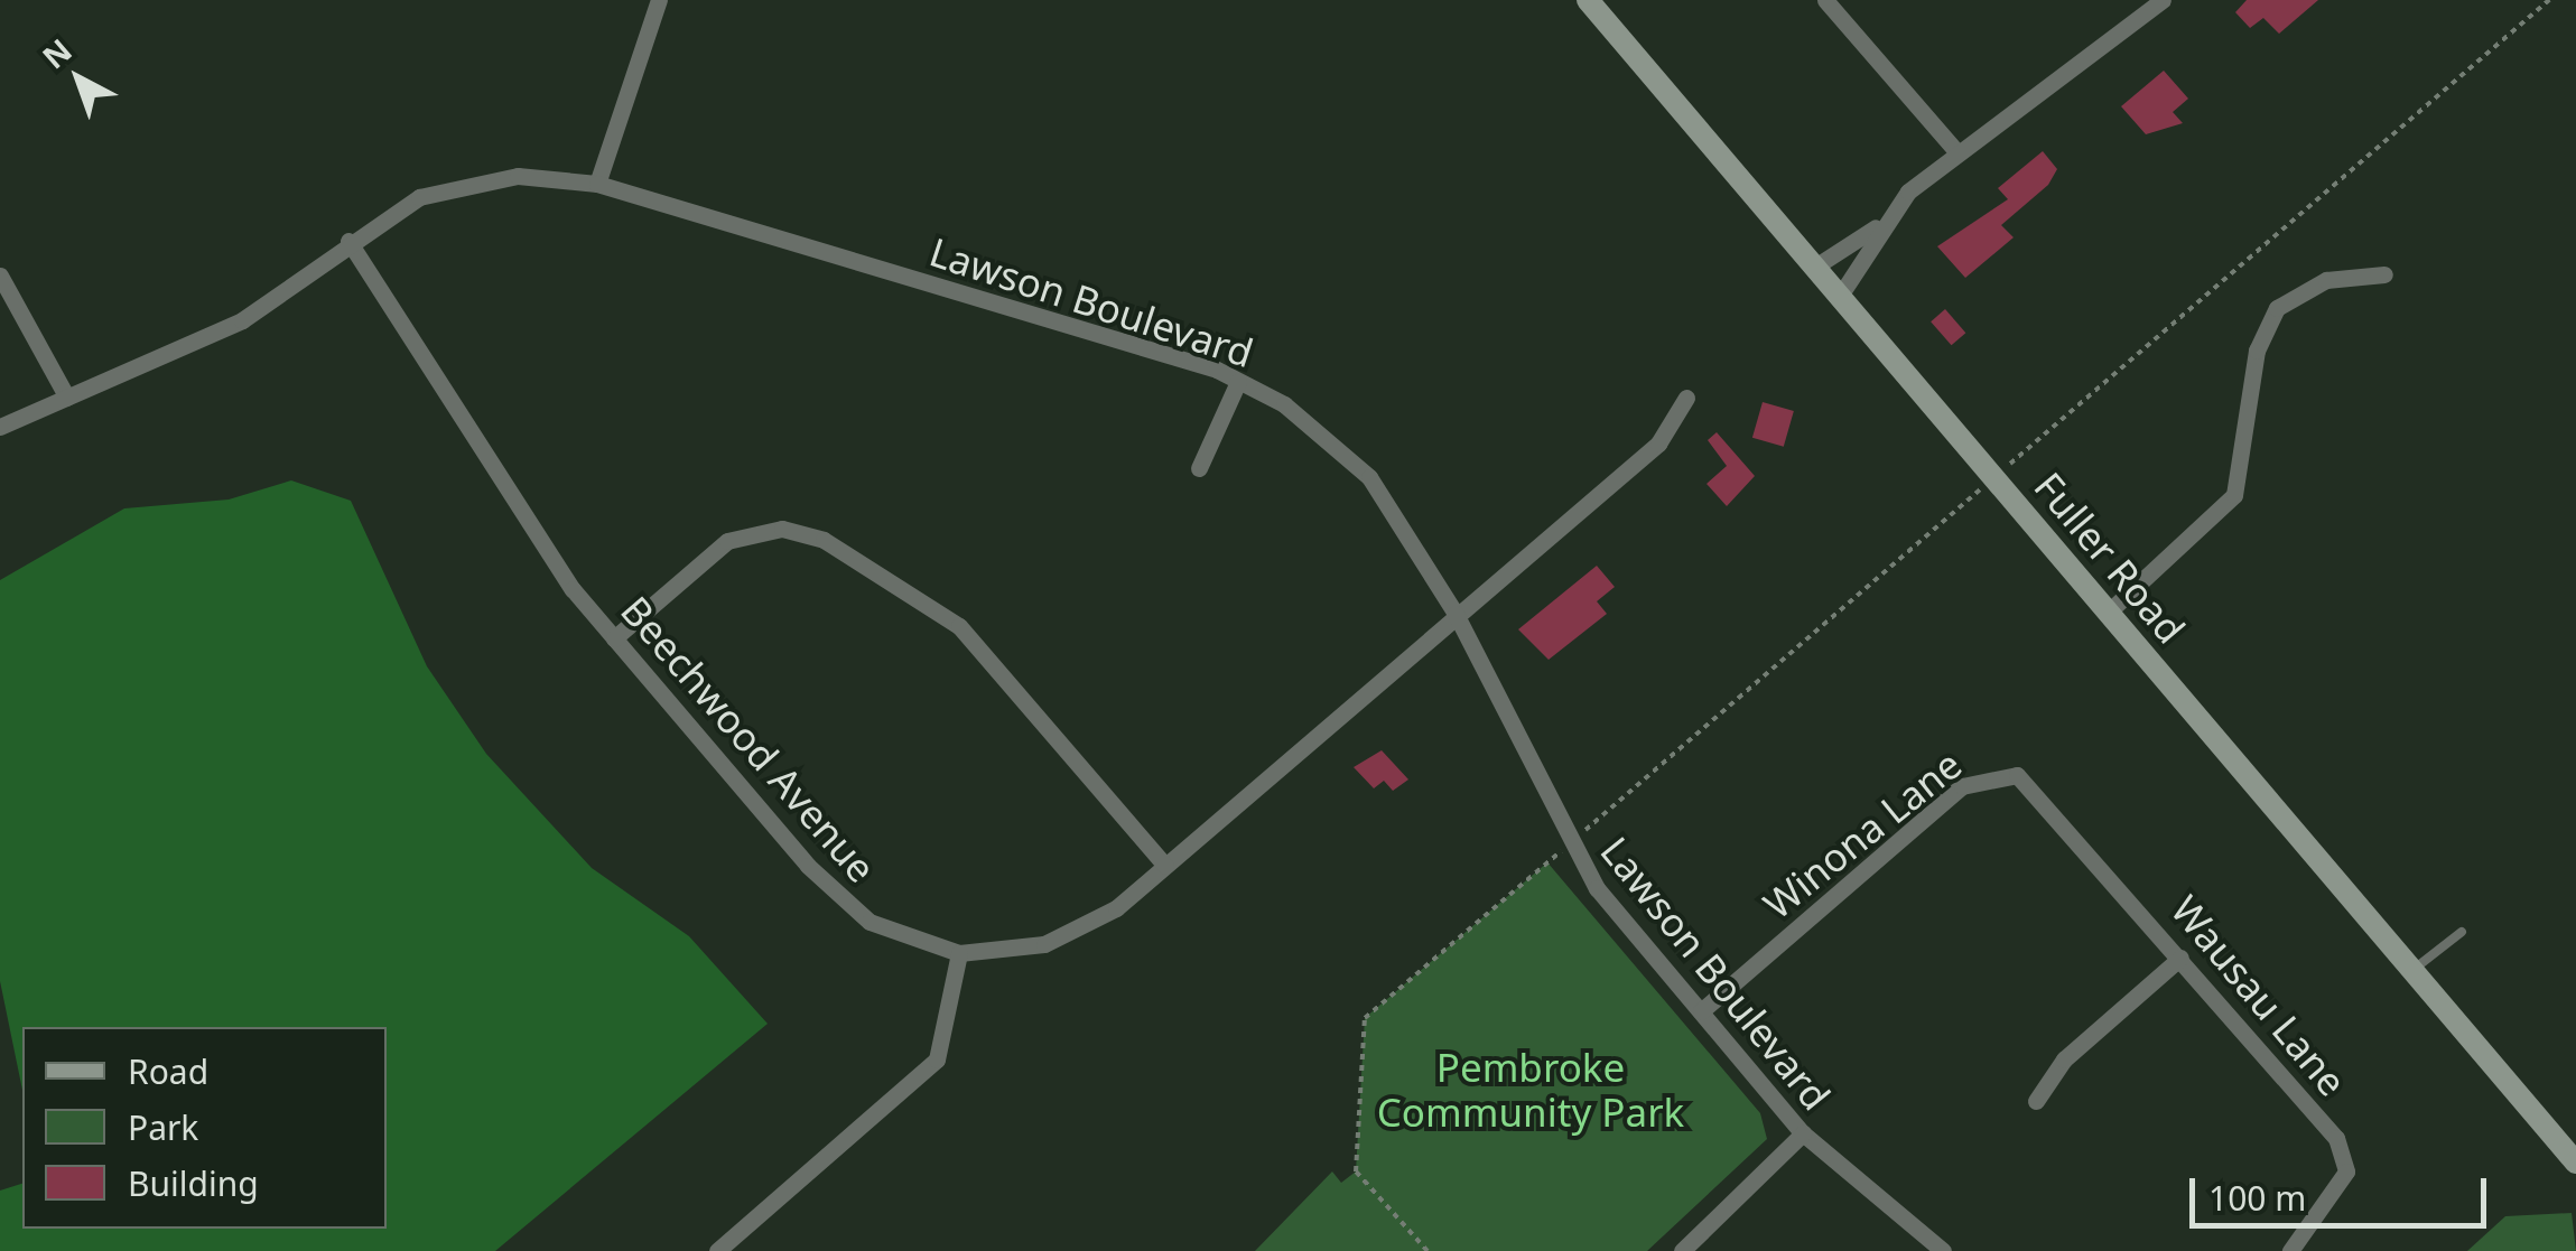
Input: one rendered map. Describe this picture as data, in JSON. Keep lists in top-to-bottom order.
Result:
{
  "streets": {
    "street": [
      "Lawson Boulevard",
      "Fuller Road",
      "Beechwood Avenue",
      "Winona Lane",
      "Wausau Lane"
    ]
  },
  "crossings": [
    ["Lawson Boulevard", "Beechwood Avenue"],
    ["Lawson Boulevard", "Winona Lane"],
    ["Winona Lane", "Wausau Lane"]
  ],
  "parks": ["Pembroke Community Park"],
  "legend": ["Road", "Park", "Building"],
  "scale_bar": "100 m",
  "north": "top left"
}
